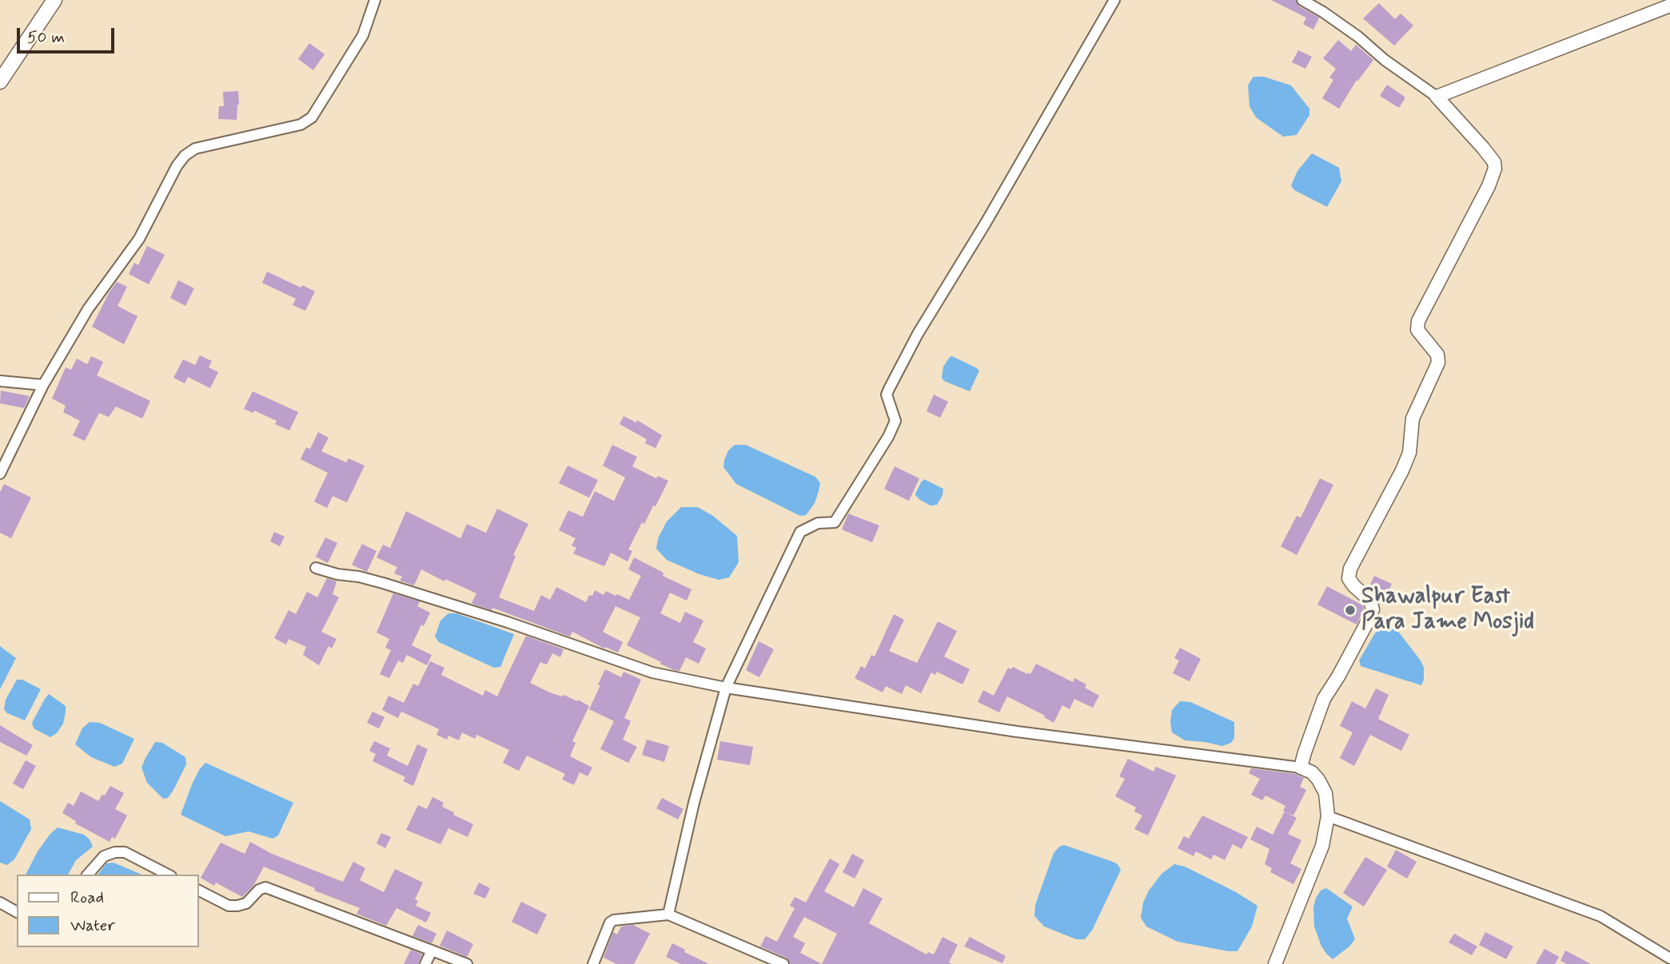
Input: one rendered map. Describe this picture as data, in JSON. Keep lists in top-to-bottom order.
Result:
{
  "places": ["Shawalpur East Para Jame Mosjid"],
  "legend": ["Road", "Water"],
  "scale_bar": "50 m"
}
